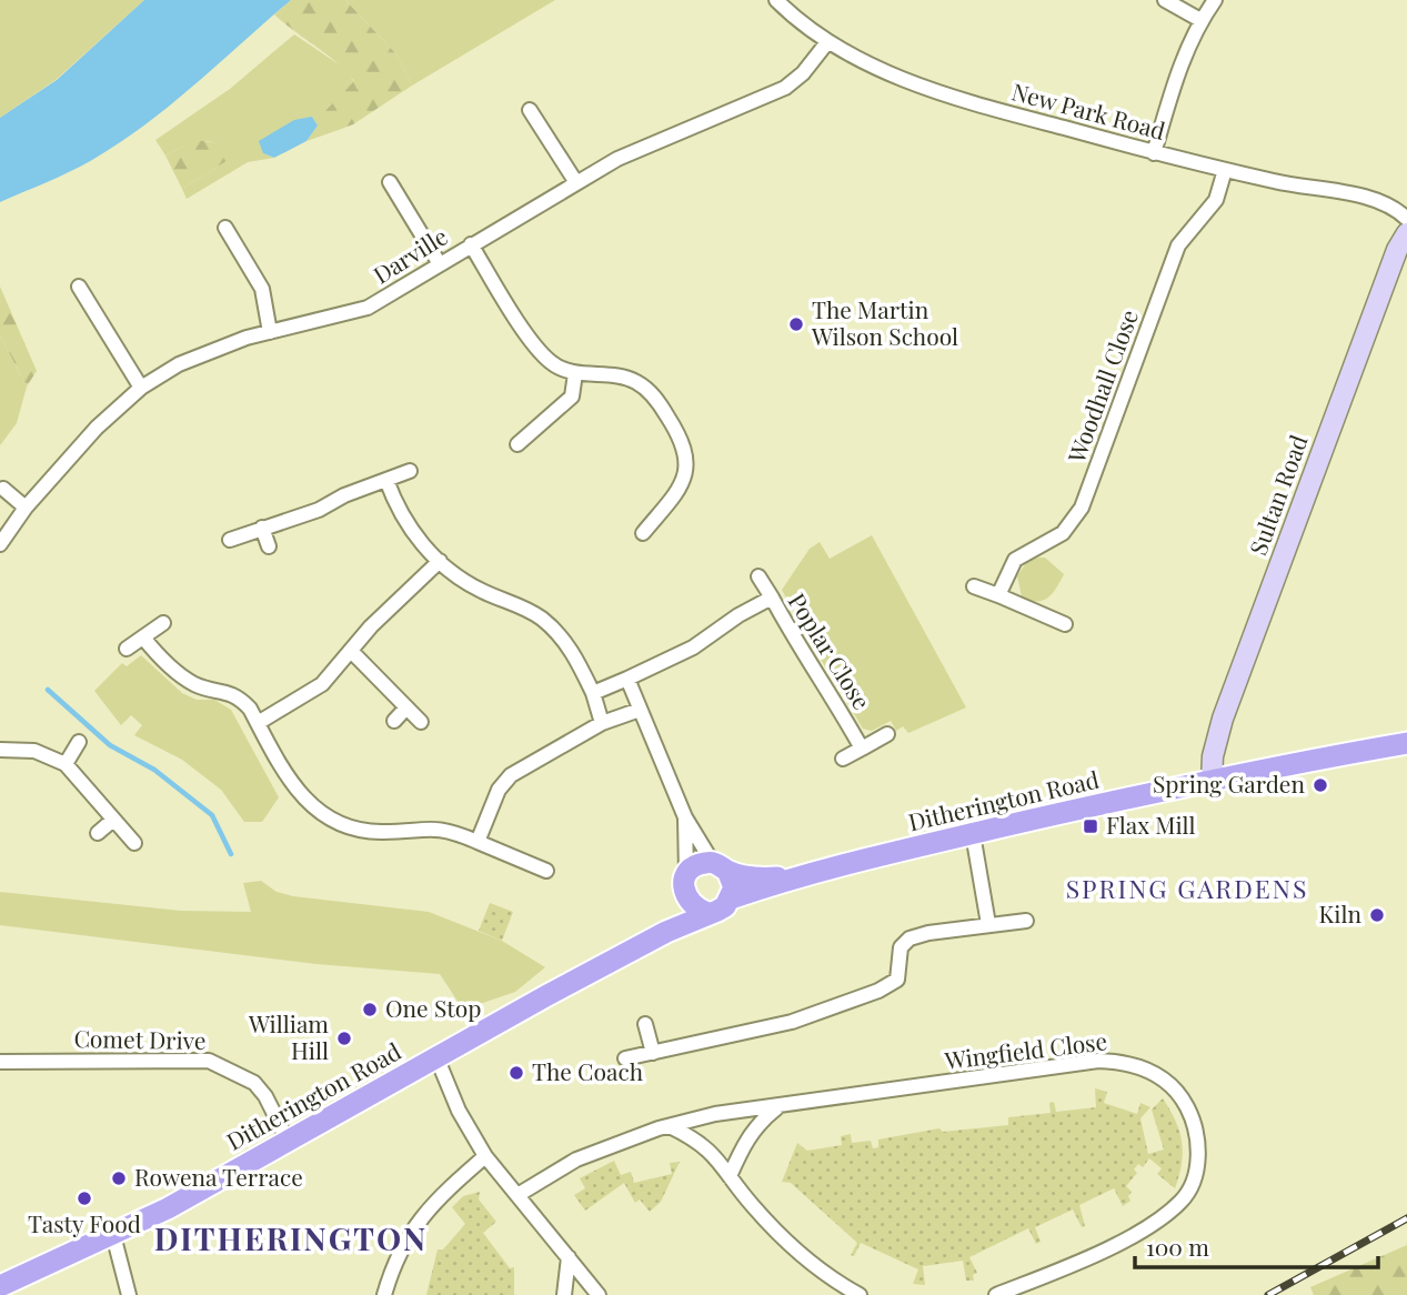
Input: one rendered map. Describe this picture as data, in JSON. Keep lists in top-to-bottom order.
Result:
{
  "streets": {
    "main road": ["Ditherington Road"],
    "street": [
      "New Park Road",
      "Darville",
      "Woodhall Close",
      "Sultan Road",
      "Poplar Close",
      "Comet Drive",
      "Wingfield Close"
    ]
  },
  "crossings": [
    ["New Park Road", "Darville"],
    ["New Park Road", "Woodhall Close"],
    ["Sultan Road", "Ditherington Road"],
    ["Ditherington Road", "Comet Drive"]
  ],
  "districts": ["SPRING GARDENS", "DITHERINGTON"],
  "places": {
    "other": [
      "The Martin Wilson School",
      "Spring Garden",
      "Kiln",
      "One Stop",
      "William Hill",
      "The Coach",
      "Rowena Terrace",
      "Tasty Food"
    ],
    "transit": ["Flax Mill"]
  },
  "scale_bar": "100 m"
}
